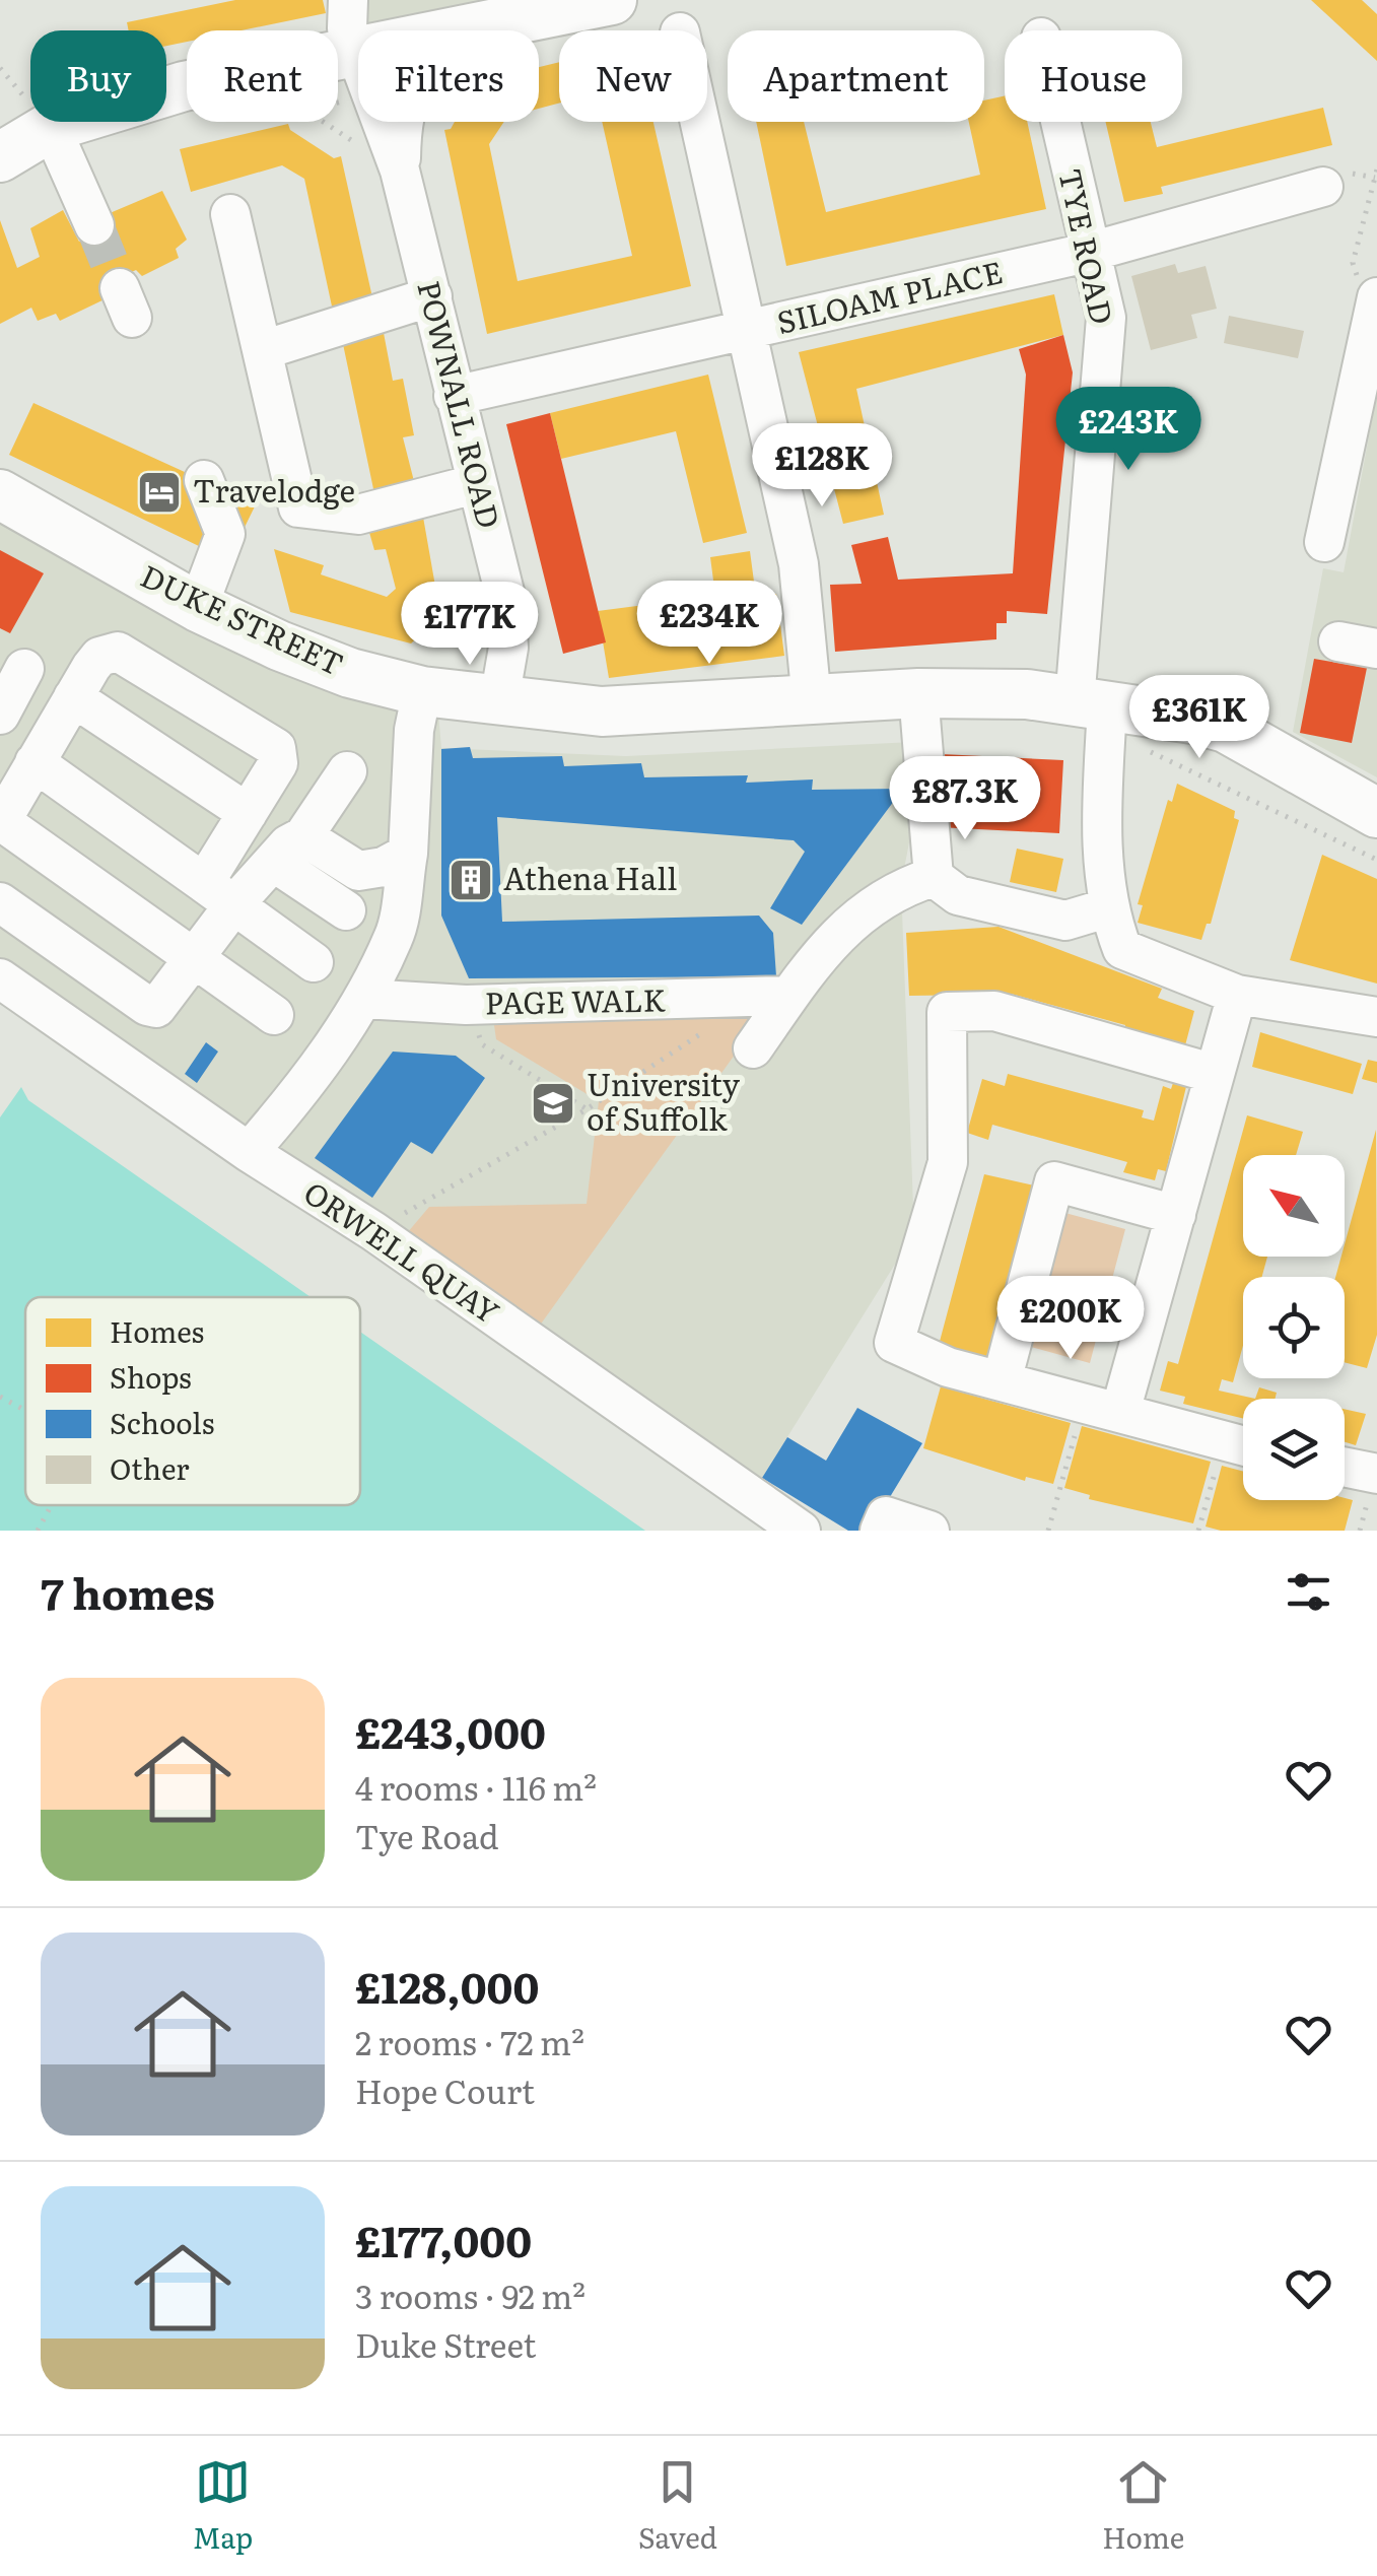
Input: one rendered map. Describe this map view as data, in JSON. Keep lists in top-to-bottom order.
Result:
{
  "streets": {
    "main road": ["DUKE STREET"],
    "street": [
      "TYE ROAD",
      "SILOAM PLACE",
      "POWNALL ROAD",
      "PAGE WALK",
      "ORWELL QUAY"
    ]
  },
  "crossings": [
    ["TYE ROAD", "SILOAM PLACE"],
    ["TYE ROAD", "DUKE STREET"],
    ["SILOAM PLACE", "POWNALL ROAD"],
    ["POWNALL ROAD", "DUKE STREET"]
  ],
  "places": {
    "hotel": ["Travelodge"],
    "building": ["Athena Hall"],
    "school or university": ["University of Suffolk"]
  },
  "legend": [
    "Homes",
    "Shops",
    "Schools",
    "Other"
  ],
  "north": "top left",
  "page": {
    "chip": [
      "Buy",
      "Rent",
      "Filters",
      "New",
      "Apartment",
      "House"
    ],
    "price": [
      "£243K",
      "£128K",
      "£234K",
      "£177K",
      "£361K",
      "£87.3K",
      "£200K"
    ],
    "heading": "7 homes",
    "list": [
      {
        "name": "£243,000",
        "note": "4 rooms · 116 m² · Tye Road"
      },
      {
        "name": "£128,000",
        "note": "2 rooms · 72 m² · Hope Court"
      },
      {
        "name": "£177,000",
        "note": "3 rooms · 92 m² · Duke Street"
      }
    ],
    "tabs": ["Map", "Saved", "Home"]
  }
}
